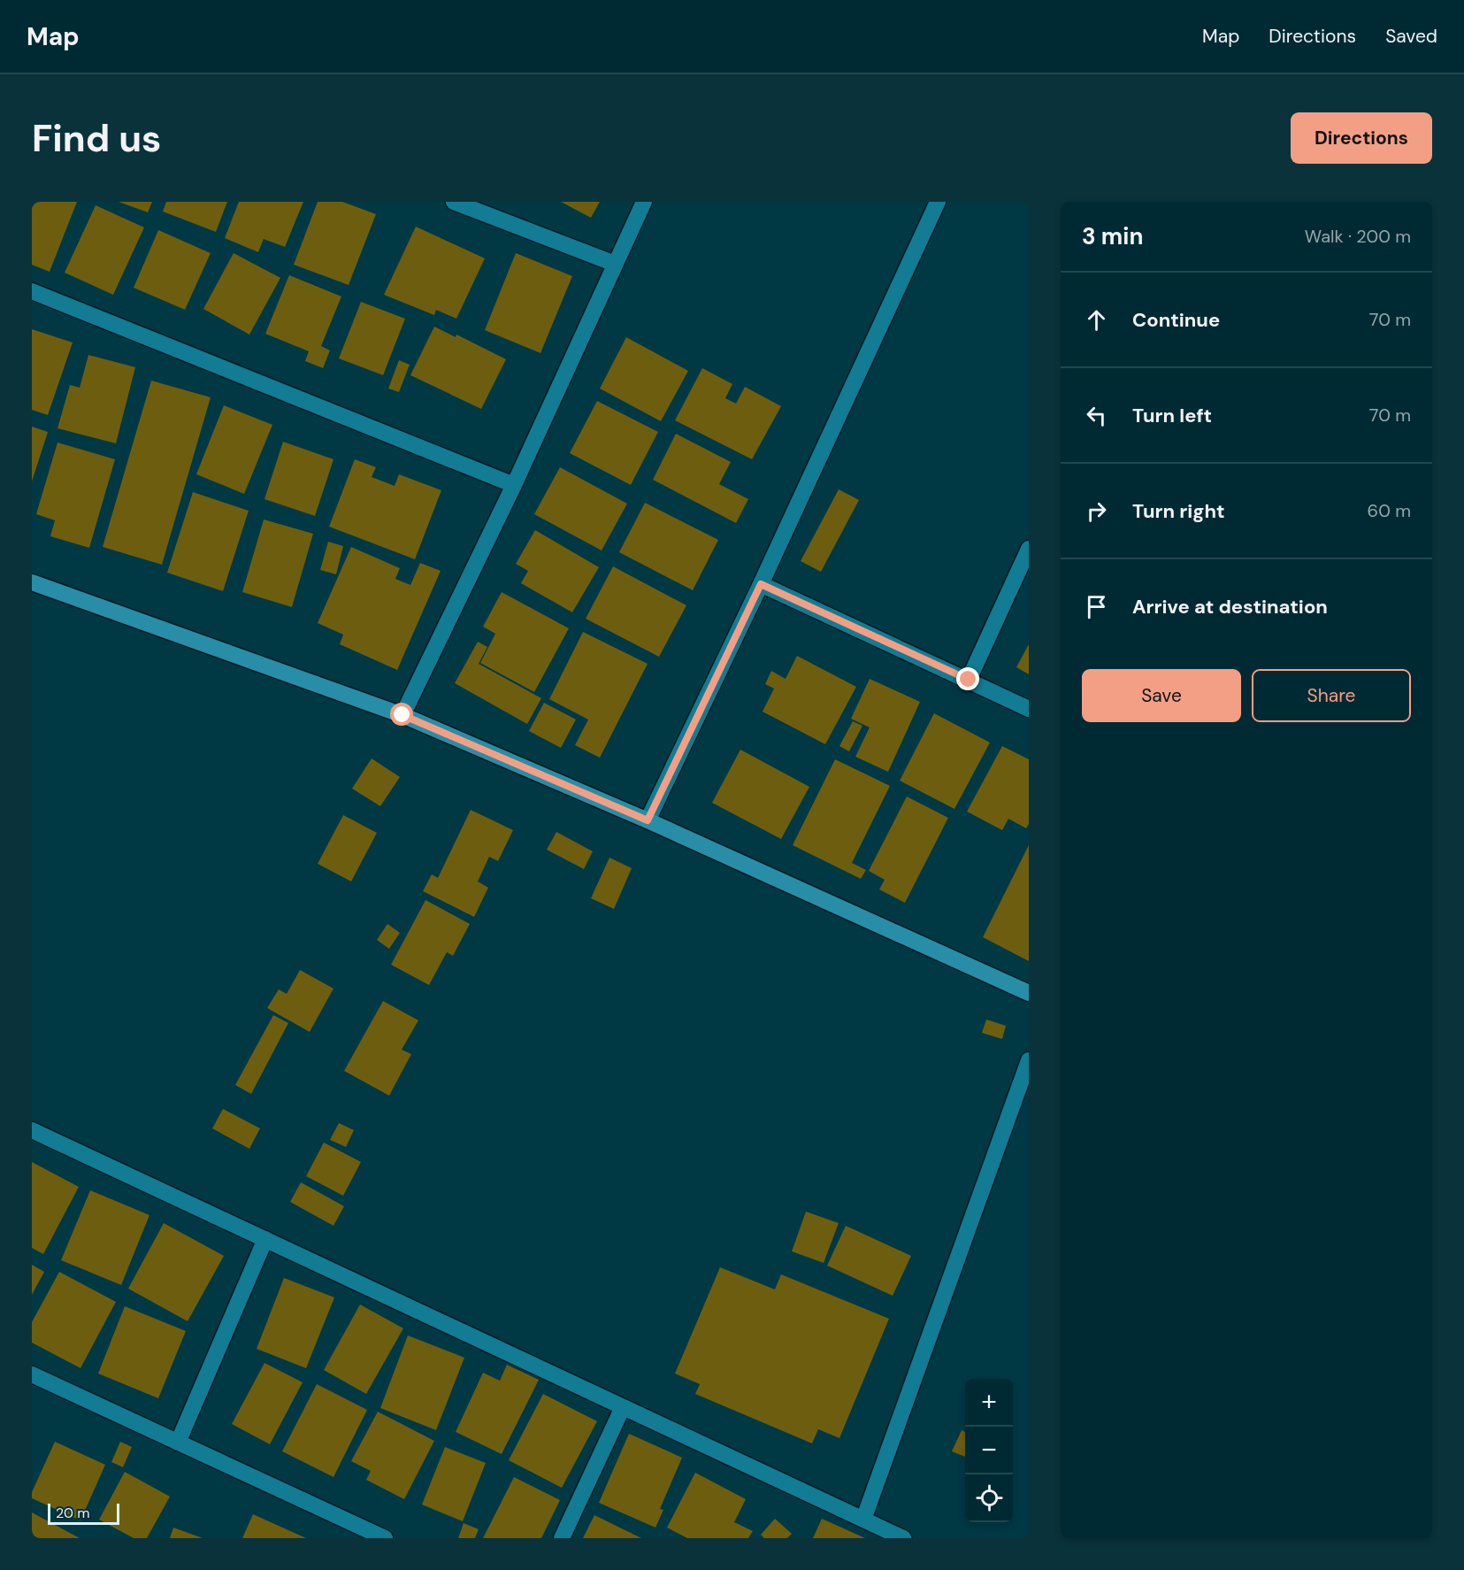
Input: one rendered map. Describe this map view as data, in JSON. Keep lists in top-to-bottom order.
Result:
{
  "scale_bar": "20 m",
  "page": {
    "header": "Map",
    "nav": ["Map", "Directions", "Saved"],
    "buttons": [
      "Directions",
      ["Save", "Share"]
    ],
    "title": "Find us",
    "heading": ["3 min", "Walk · 200 m"],
    "list": [
      ["Continue", "70 m"],
      ["Turn left", "70 m"],
      ["Turn right", "60 m"],
      "Arrive at destination"
    ],
    "map_buttons": ["+", "−"],
    "scale": "20 m"
  }
}
